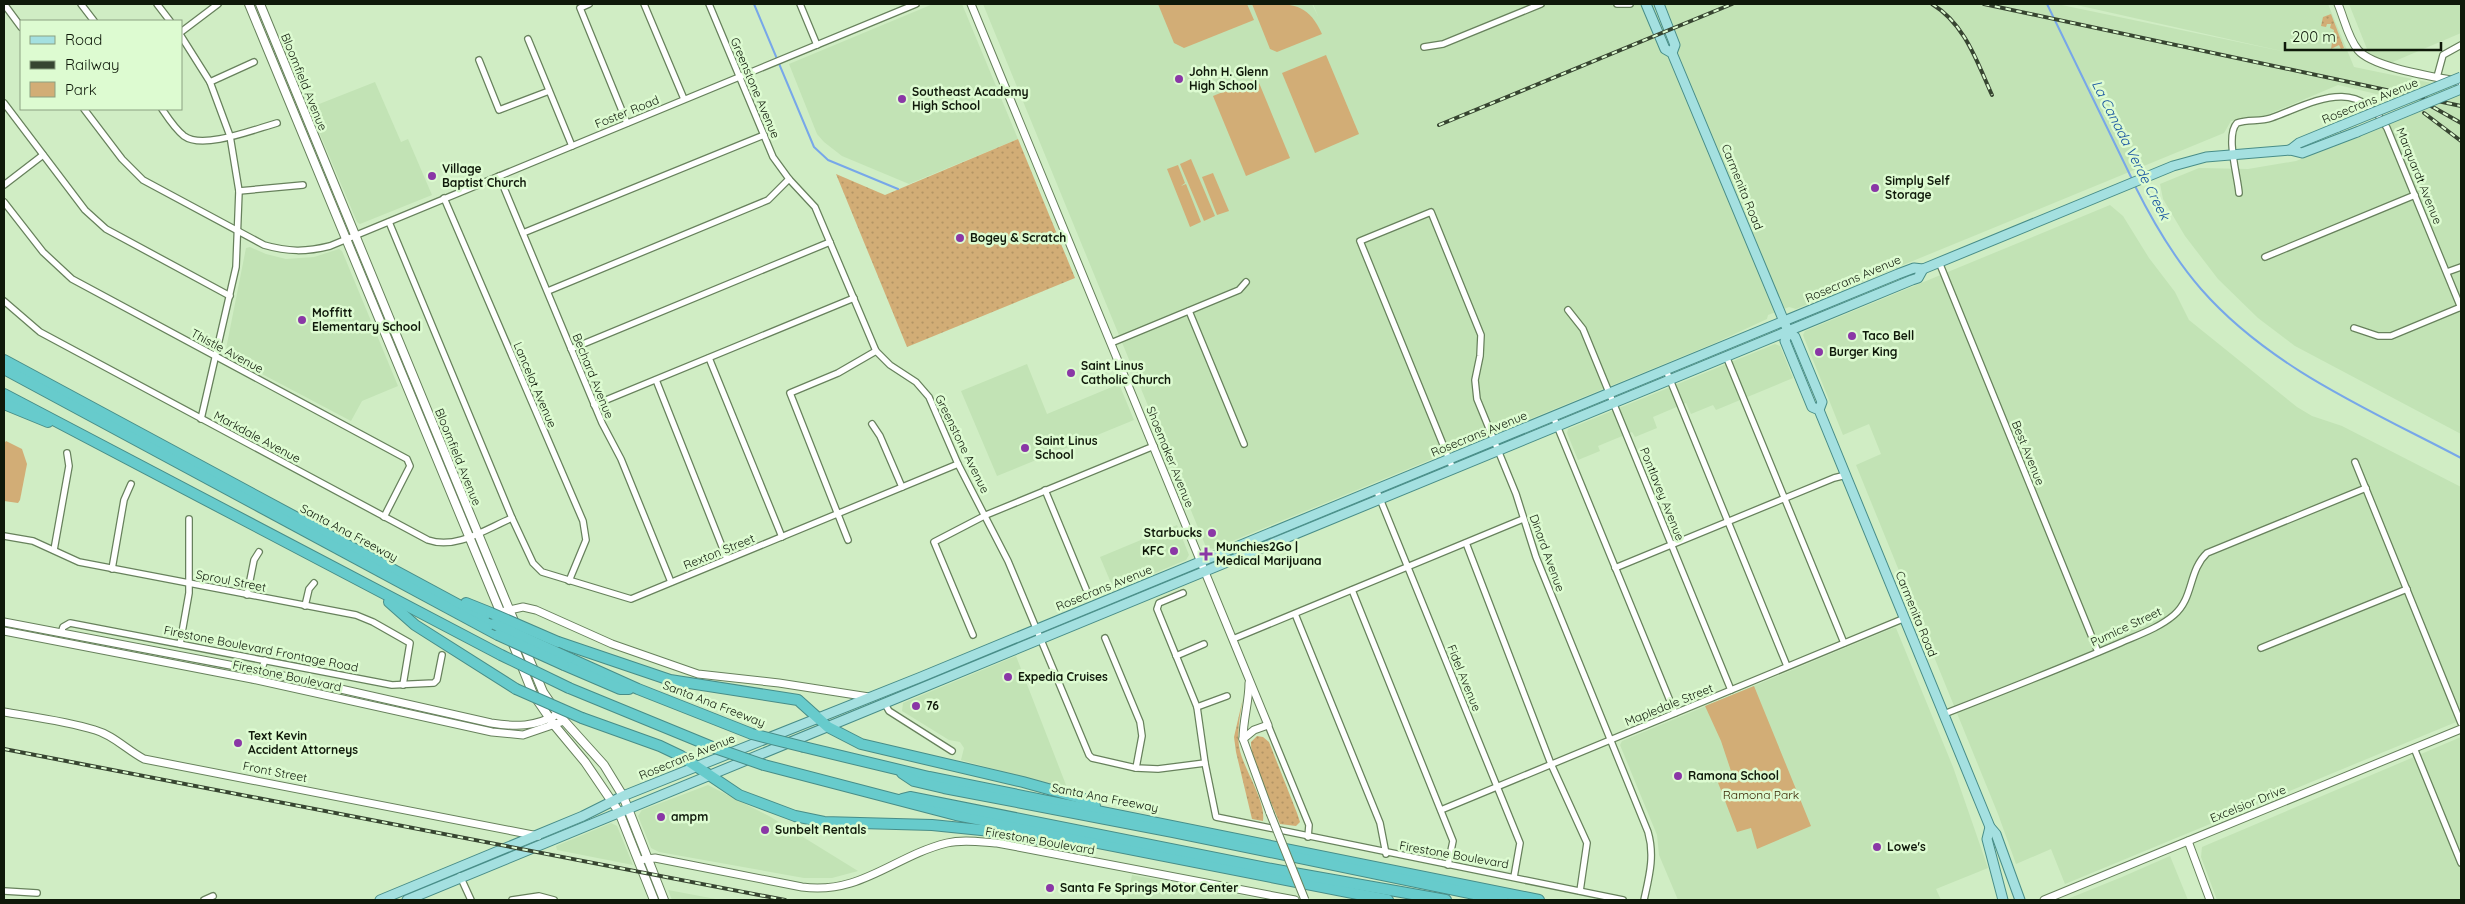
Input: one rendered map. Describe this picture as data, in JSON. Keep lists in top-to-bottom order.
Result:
{
  "streets": {
    "highway": ["Santa Ana Freeway"],
    "main road": ["Bloomfield Avenue", "Rosecrans Avenue", "Carmenita Road"],
    "street": [
      "Greenstone Avenue",
      "Foster Road",
      "Marquardt Avenue",
      "Thistle Avenue",
      "Bechard Avenue",
      "Lancelot Avenue",
      "Markdale Avenue",
      "Best Avenue",
      "Shoemaker Avenue",
      "Pontlavey Avenue",
      "Rexton Street",
      "Dinard Avenue",
      "Sproul Street",
      "Pumice Street",
      "Firestone Boulevard Frontage Road",
      "Firestone Boulevard",
      "Fidel Avenue",
      "Mapledale Street",
      "Front Street",
      "Excelsior Drive"
    ]
  },
  "crossings": [
    ["Bloomfield Avenue", "Rosecrans Avenue"],
    ["Bloomfield Avenue", "Foster Road"],
    ["Bloomfield Avenue", "Markdale Avenue"],
    ["Bloomfield Avenue", "Firestone Boulevard"],
    ["Greenstone Avenue", "Rosecrans Avenue"],
    ["Greenstone Avenue", "Foster Road"],
    ["Greenstone Avenue", "Rexton Street"],
    ["Rosecrans Avenue", "Marquardt Avenue"],
    ["Rosecrans Avenue", "Carmenita Road"],
    ["Rosecrans Avenue", "Best Avenue"],
    ["Rosecrans Avenue", "Shoemaker Avenue"],
    ["Rosecrans Avenue", "Pontlavey Avenue"],
    ["Rosecrans Avenue", "Dinard Avenue"],
    ["Rosecrans Avenue", "Fidel Avenue"],
    ["Rosecrans Avenue", "Front Street"],
    ["Foster Road", "Bechard Avenue"],
    ["Foster Road", "Lancelot Avenue"],
    ["Foster Road", "Rexton Street"],
    ["Carmenita Road", "Pumice Street"],
    ["Carmenita Road", "Mapledale Street"],
    ["Thistle Avenue", "Markdale Avenue"],
    ["Bechard Avenue", "Rexton Street"],
    ["Lancelot Avenue", "Rexton Street"],
    ["Markdale Avenue", "Rexton Street"],
    ["Best Avenue", "Pumice Street"],
    ["Shoemaker Avenue", "Firestone Boulevard"],
    ["Pontlavey Avenue", "Mapledale Street"],
    ["Dinard Avenue", "Mapledale Street"],
    ["Sproul Street", "Firestone Boulevard Frontage Road"],
    ["Firestone Boulevard Frontage Road", "Firestone Boulevard"],
    ["Firestone Boulevard", "Fidel Avenue"],
    ["Fidel Avenue", "Mapledale Street"]
  ],
  "water": ["La Canada Verde Creek"],
  "parks": ["Ramona Park"],
  "places": {
    "other": [
      "John H. Glenn High School",
      "Southeast Academy High School",
      "Village Baptist Church",
      "Simply Self Storage",
      "Bogey & Scratch",
      "Moffitt Elementary School",
      "Taco Bell",
      "Burger King",
      "Saint Linus Catholic Church",
      "Saint Linus School",
      "Starbucks",
      "KFC",
      "Expedia Cruises",
      "76",
      "Text Kevin Accident Attorneys",
      "Ramona School",
      "ampm",
      "Sunbelt Rentals",
      "Lowe's",
      "Santa Fe Springs Motor Center"
    ],
    "health": ["Munchies2Go | Medical Marijuana"]
  },
  "legend": ["Road", "Railway", "Park"],
  "scale_bar": "200 m"
}
